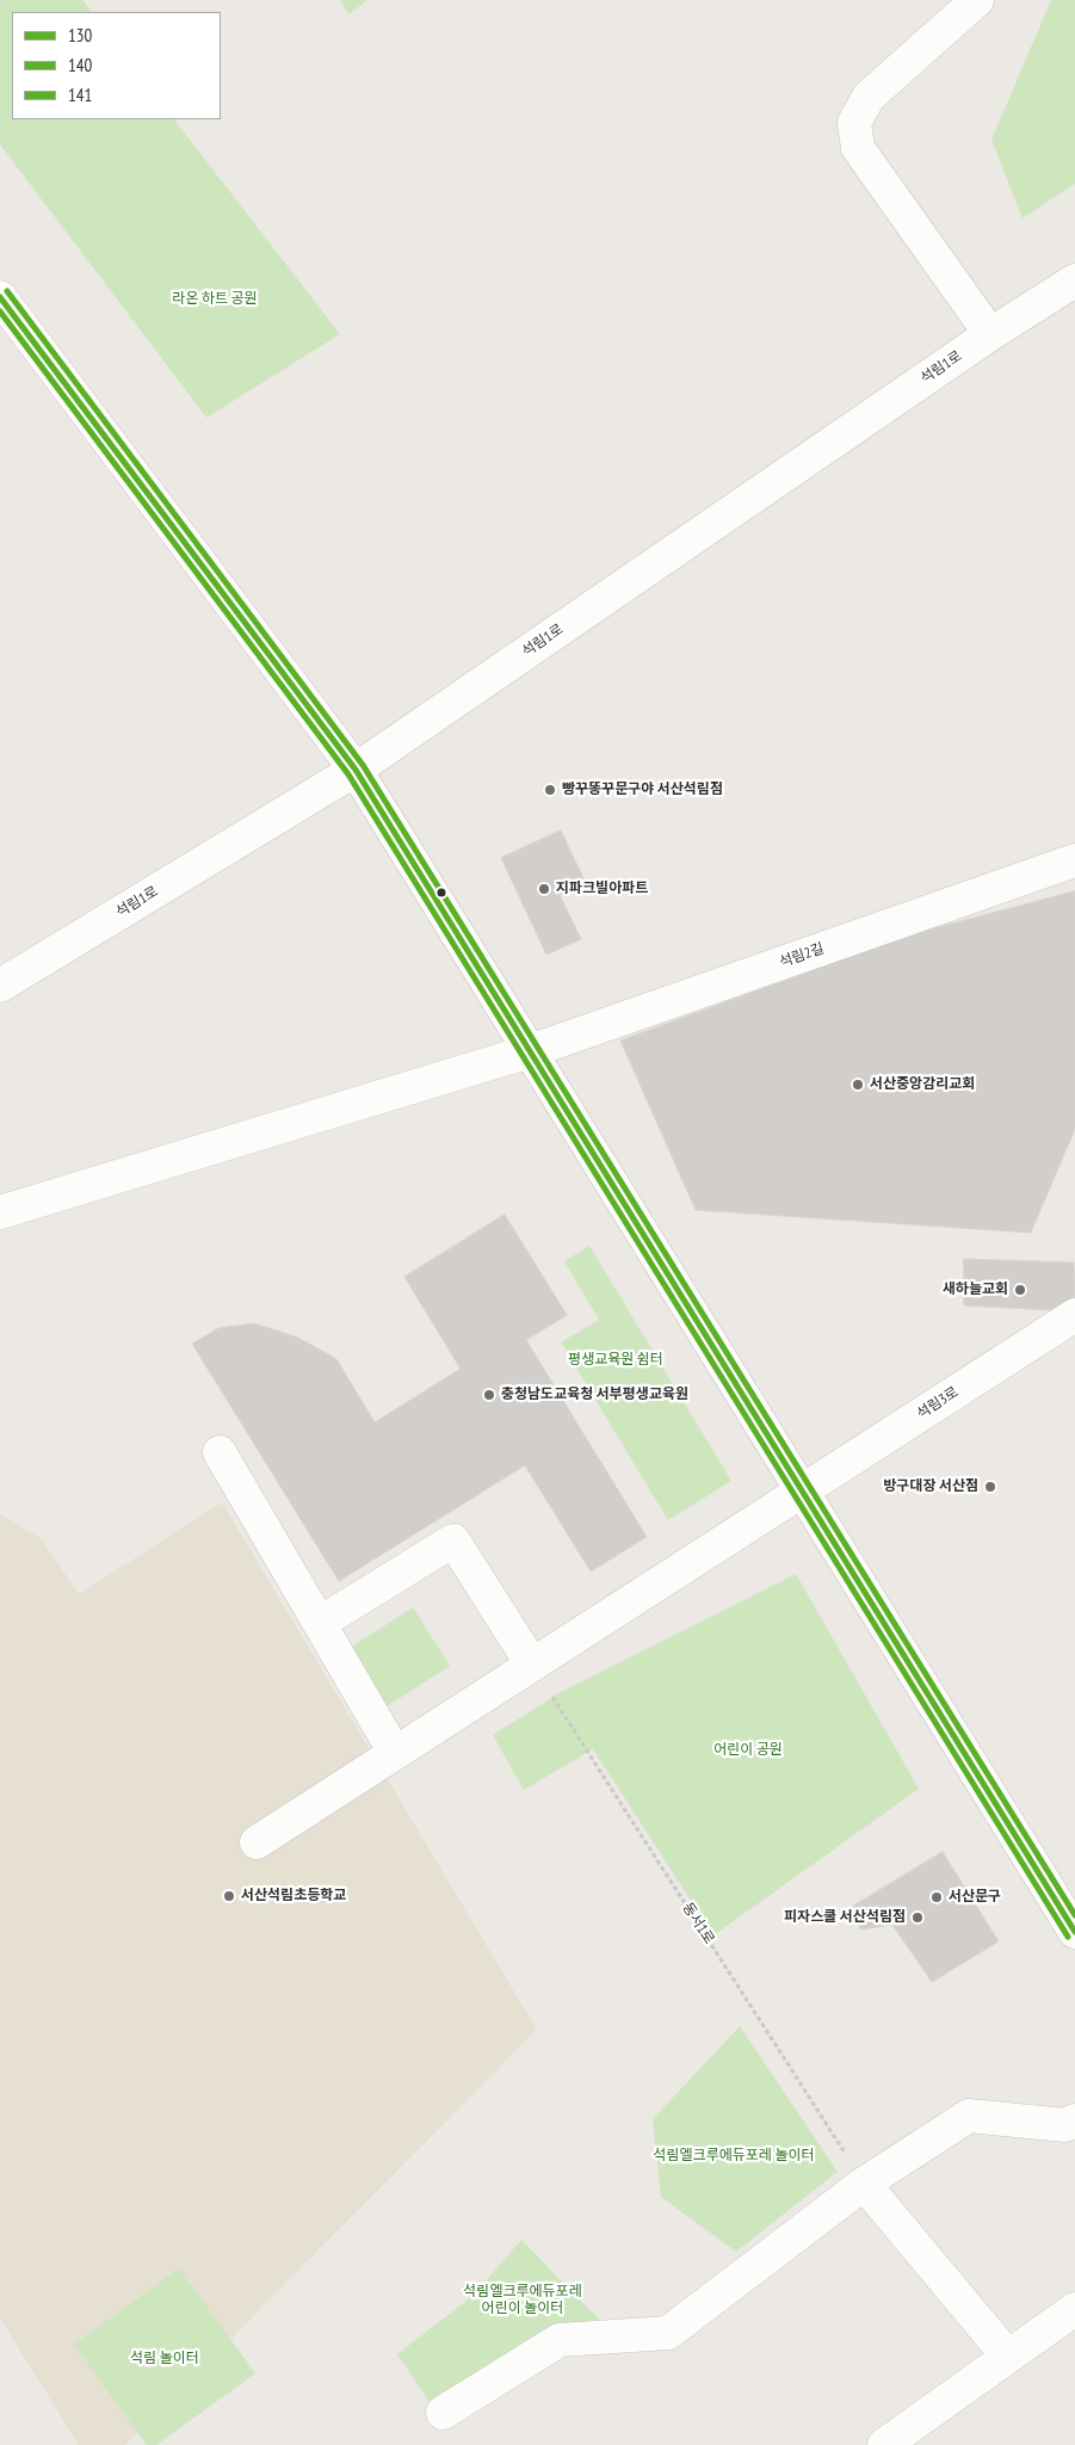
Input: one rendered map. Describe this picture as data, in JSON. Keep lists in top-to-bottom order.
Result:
{
  "streets": {
    "street": ["석림1로", "석림2길", "석림3로"],
    "path": ["동서1로"]
  },
  "parks": [
    "라온 하트 공원",
    "평생교육원 쉼터",
    "어린이 공원",
    "석림엘크루에듀포레 놀이터",
    "석림엘크루에듀포레 어린이 놀이터",
    "석림 놀이터"
  ],
  "places": [
    "빵꾸똥꾸문구야 서산석림점",
    "지파크빌아파트",
    "서산중앙감리교회",
    "새하늘교회",
    "충청남도교육청 서부평생교육원",
    "방구대장 서산점",
    "서산석림초등학교",
    "서산문구",
    "피자스쿨 서산석림점"
  ],
  "lines": ["transit line 141", "transit line 130", "transit line 140"],
  "legend": ["130", "140", "141"]
}
